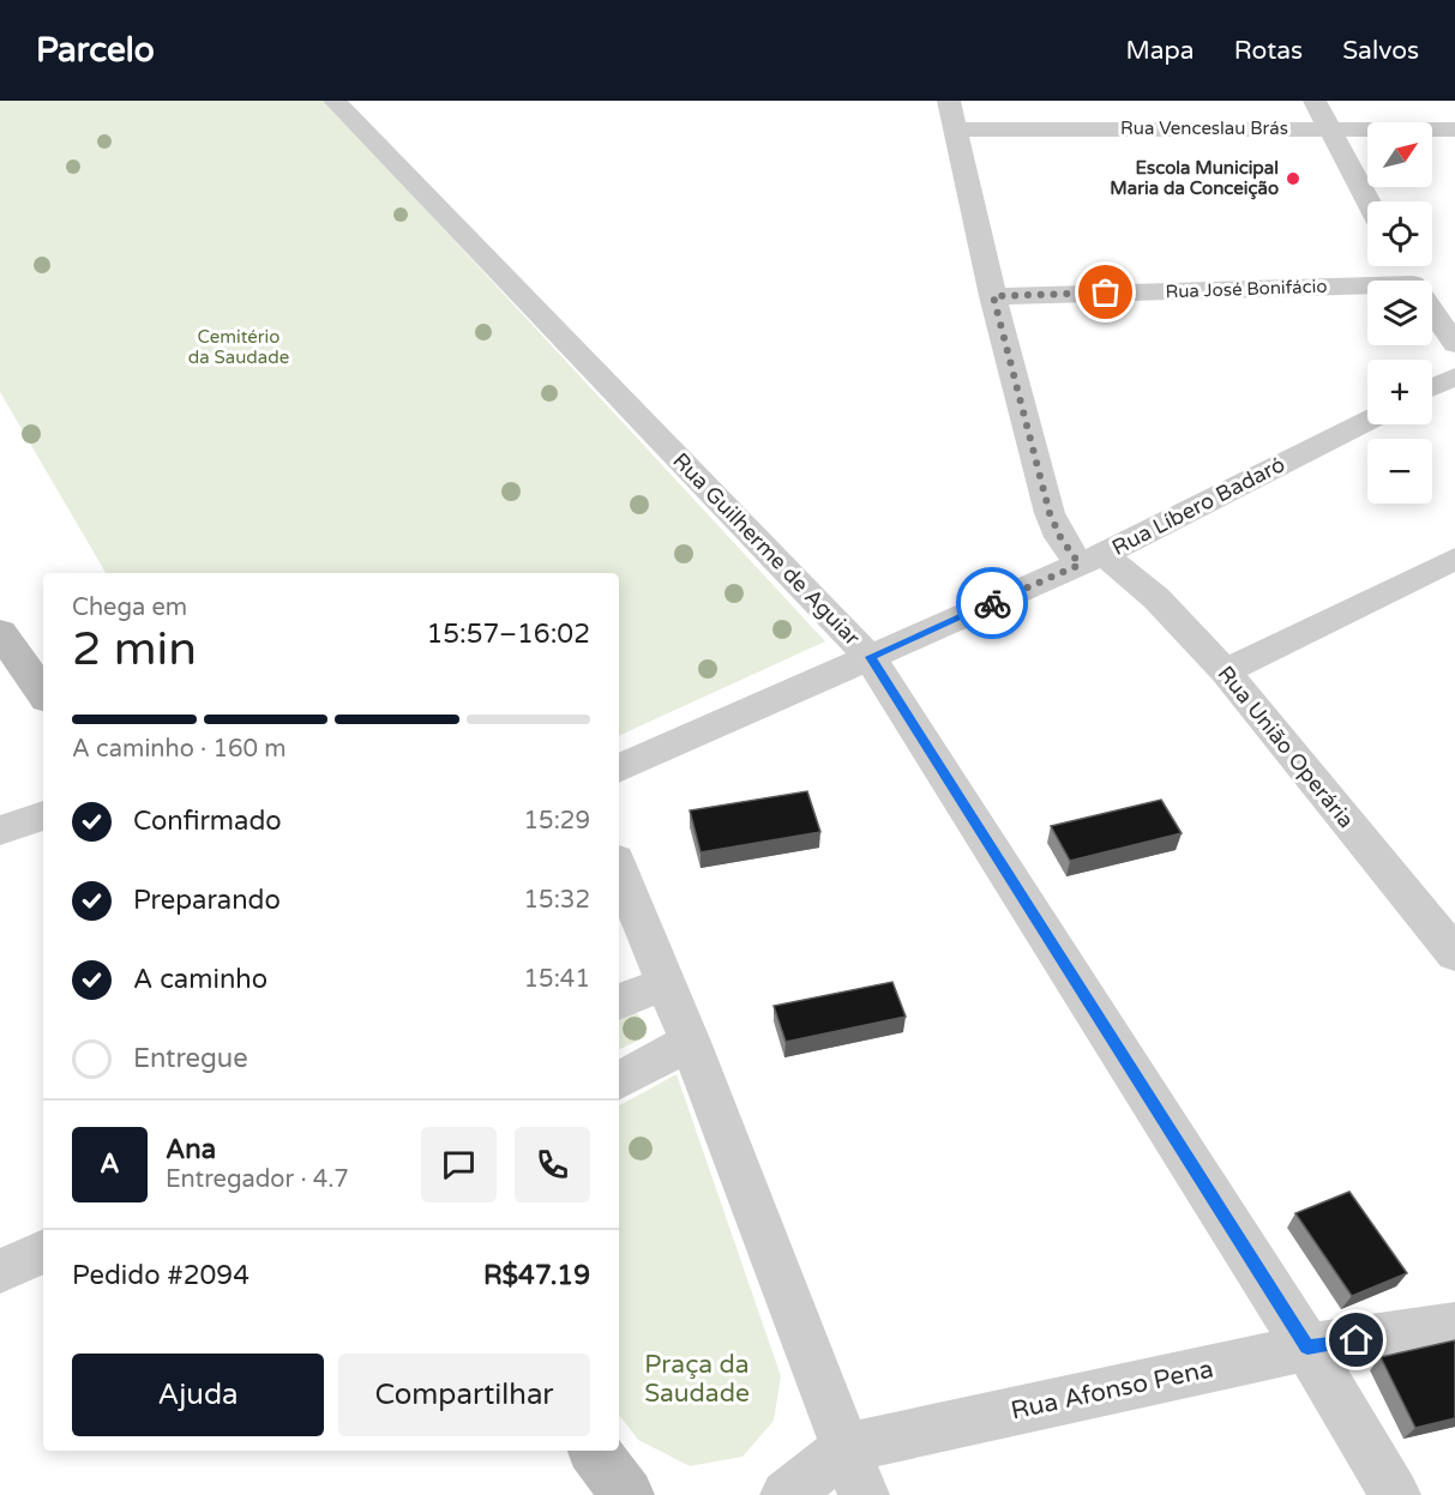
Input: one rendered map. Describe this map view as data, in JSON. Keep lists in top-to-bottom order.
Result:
{
  "streets": {
    "street": [
      "Rua Venceslau Brás",
      "Rua José Bonifácio",
      "Rua Líbero Badaró",
      "Rua Guilherme de Aguiar",
      "Rua União Operária",
      "Rua Afonso Pena"
    ]
  },
  "crossings": [
    ["Rua Venceslau Brás", "Rua União Operária"],
    ["Rua José Bonifácio", "Rua União Operária"],
    ["Rua Líbero Badaró", "Rua Guilherme de Aguiar"],
    ["Rua Líbero Badaró", "Rua União Operária"],
    ["Rua Guilherme de Aguiar", "Rua Afonso Pena"]
  ],
  "parks": ["Cemitério da Saudade", "Praça da Saudade"],
  "places": ["Escola Municipal Maria da Conceição"],
  "north": "top right",
  "page": {
    "header": "Parcelo",
    "nav": ["Mapa", "Rotas", "Salvos"],
    "map_buttons": ["+", "−"],
    "heading": ["2 min", "Chega em", "15:57–16:02"],
    "panel": [
      "Ana",
      "Entregador · 4.7",
      "Pedido #2094",
      "R$47.19"
    ],
    "bar": "A caminho · 160 m",
    "list": [
      ["Confirmado", "15:29"],
      ["Preparando", "15:32"],
      ["A caminho", "15:41"],
      "Entregue"
    ],
    "round": "A",
    "buttons": ["Ajuda", "Compartilhar"]
  }
}
